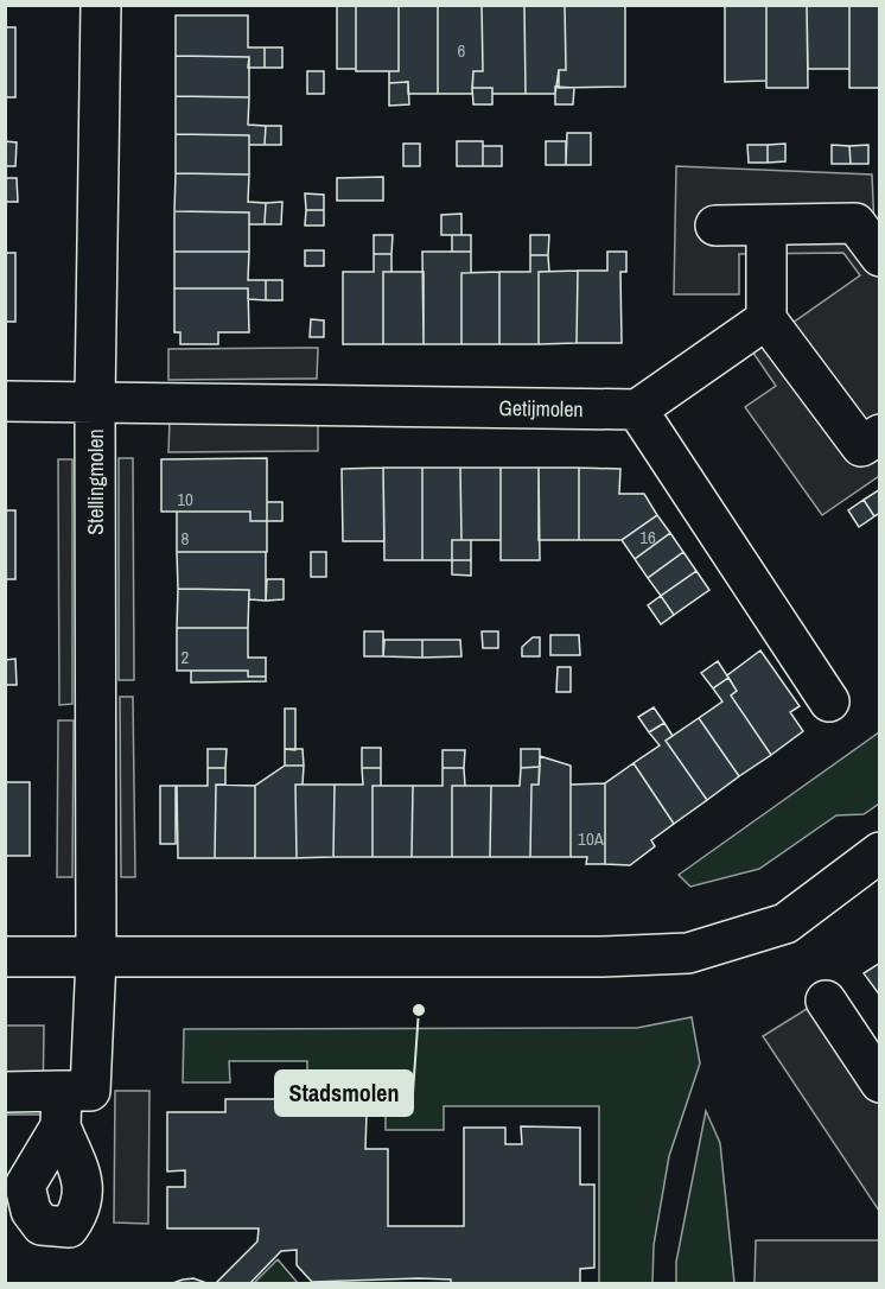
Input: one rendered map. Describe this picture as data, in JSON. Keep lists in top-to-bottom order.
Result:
{
  "streets": {
    "street": ["Getijmolen", "Stellingmolen"]
  },
  "crossings": [
    ["Getijmolen", "Stellingmolen"]
  ],
  "places": ["Stadsmolen"],
  "house_numbers": [
    "6",
    "10",
    "16",
    "8",
    "2",
    "10A"
  ]
}
